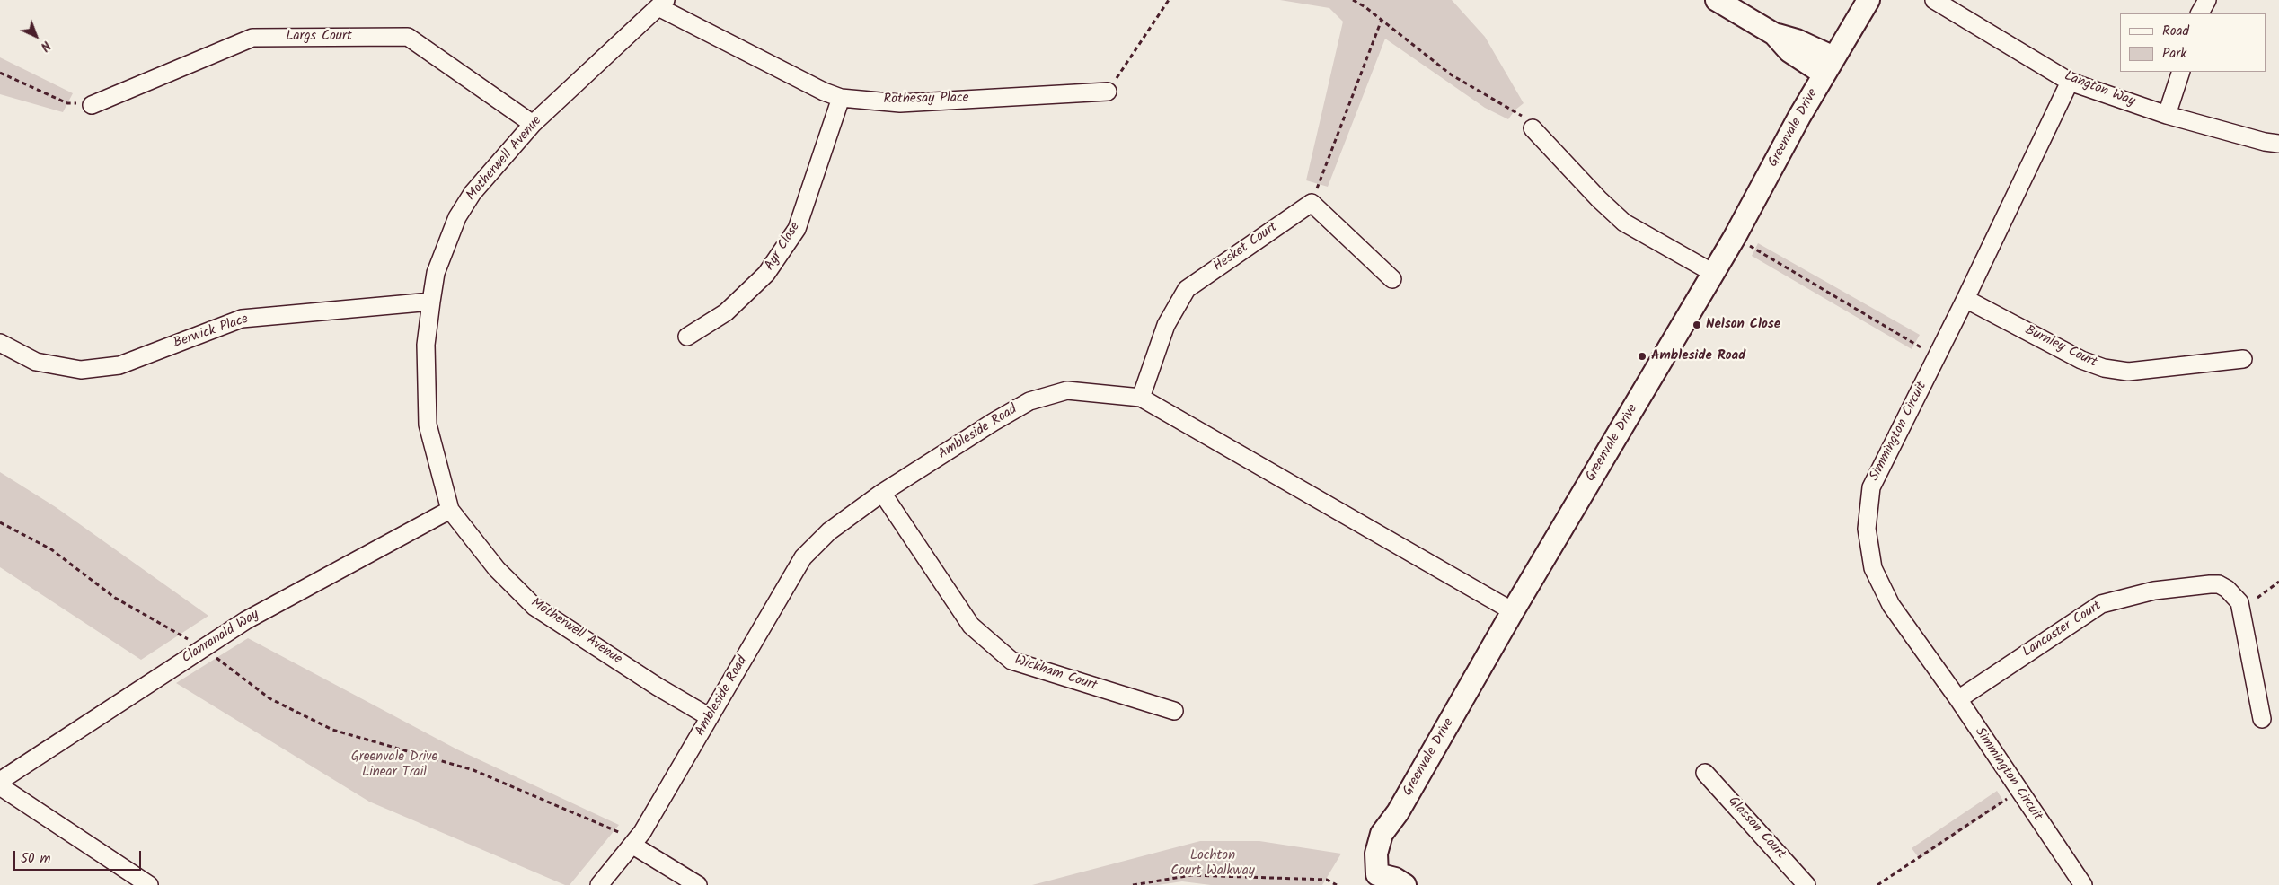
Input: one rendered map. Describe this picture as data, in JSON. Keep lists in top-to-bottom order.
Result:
{
  "streets": {
    "street": [
      "Largs Court",
      "Langton Way",
      "Rothesay Place",
      "Greenvale Drive",
      "Motherwell Avenue",
      "Ayr Close",
      "Hesket Court",
      "Berwick Place",
      "Burnley Court",
      "Simmington Circuit",
      "Ambleside Road",
      "Lancaster Court",
      "Clanranald Way",
      "Wickham Court",
      "Glasson Court"
    ]
  },
  "crossings": [
    ["Largs Court", "Motherwell Avenue"],
    ["Langton Way", "Simmington Circuit"],
    ["Rothesay Place", "Motherwell Avenue"],
    ["Rothesay Place", "Ayr Close"],
    ["Greenvale Drive", "Ambleside Road"],
    ["Motherwell Avenue", "Berwick Place"],
    ["Motherwell Avenue", "Ambleside Road"],
    ["Motherwell Avenue", "Clanranald Way"],
    ["Hesket Court", "Ambleside Road"],
    ["Burnley Court", "Simmington Circuit"],
    ["Simmington Circuit", "Lancaster Court"],
    ["Ambleside Road", "Wickham Court"]
  ],
  "parks": ["Greenvale Drive Linear Trail", "Lochton Court Walkway"],
  "places": ["Nelson Close", "Ambleside Road"],
  "legend": ["Road", "Park"],
  "scale_bar": "50 m",
  "north": "bottom right"
}
